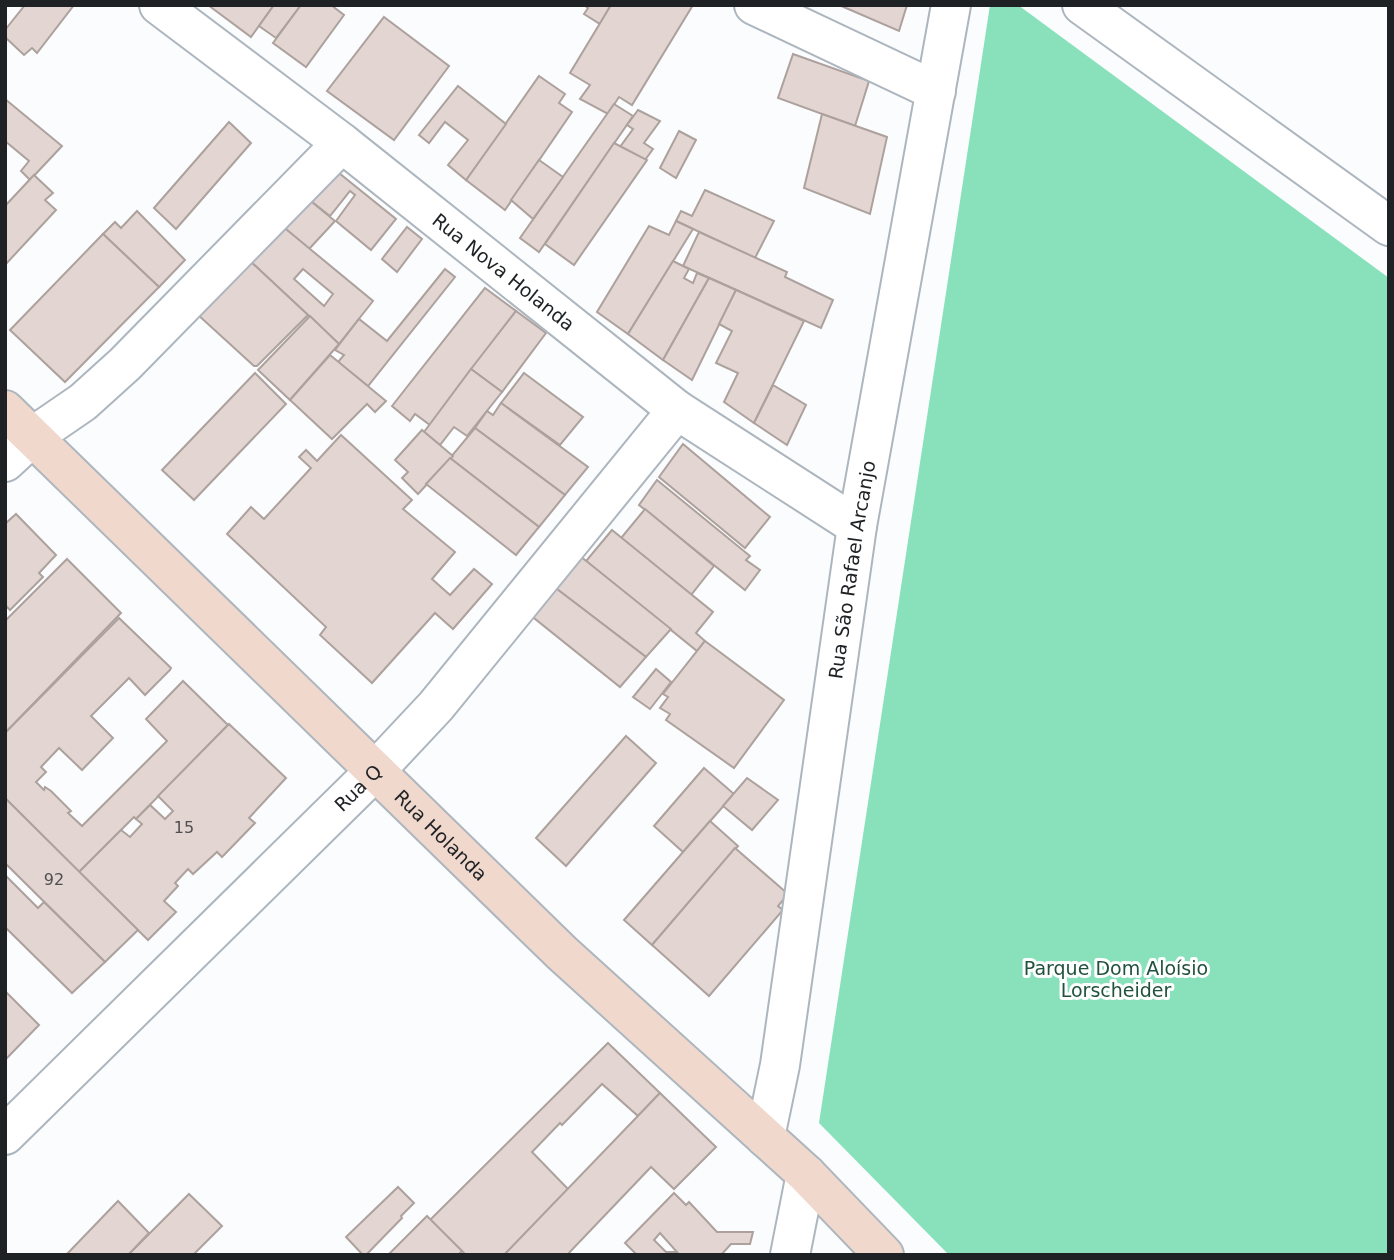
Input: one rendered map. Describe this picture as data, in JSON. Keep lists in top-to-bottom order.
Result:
{
  "streets": {
    "street": [
      "Rua Nova Holanda",
      "Rua São Rafael Arcanjo",
      "Rua Q",
      "Rua Holanda"
    ]
  },
  "crossings": [
    ["Rua Nova Holanda", "Rua São Rafael Arcanjo"],
    ["Rua Nova Holanda", "Rua Q"],
    ["Rua São Rafael Arcanjo", "Rua Holanda"],
    ["Rua Q", "Rua Holanda"]
  ],
  "parks": ["Parque Dom Aloísio Lorscheider"],
  "house_numbers": ["15", "92"]
}
